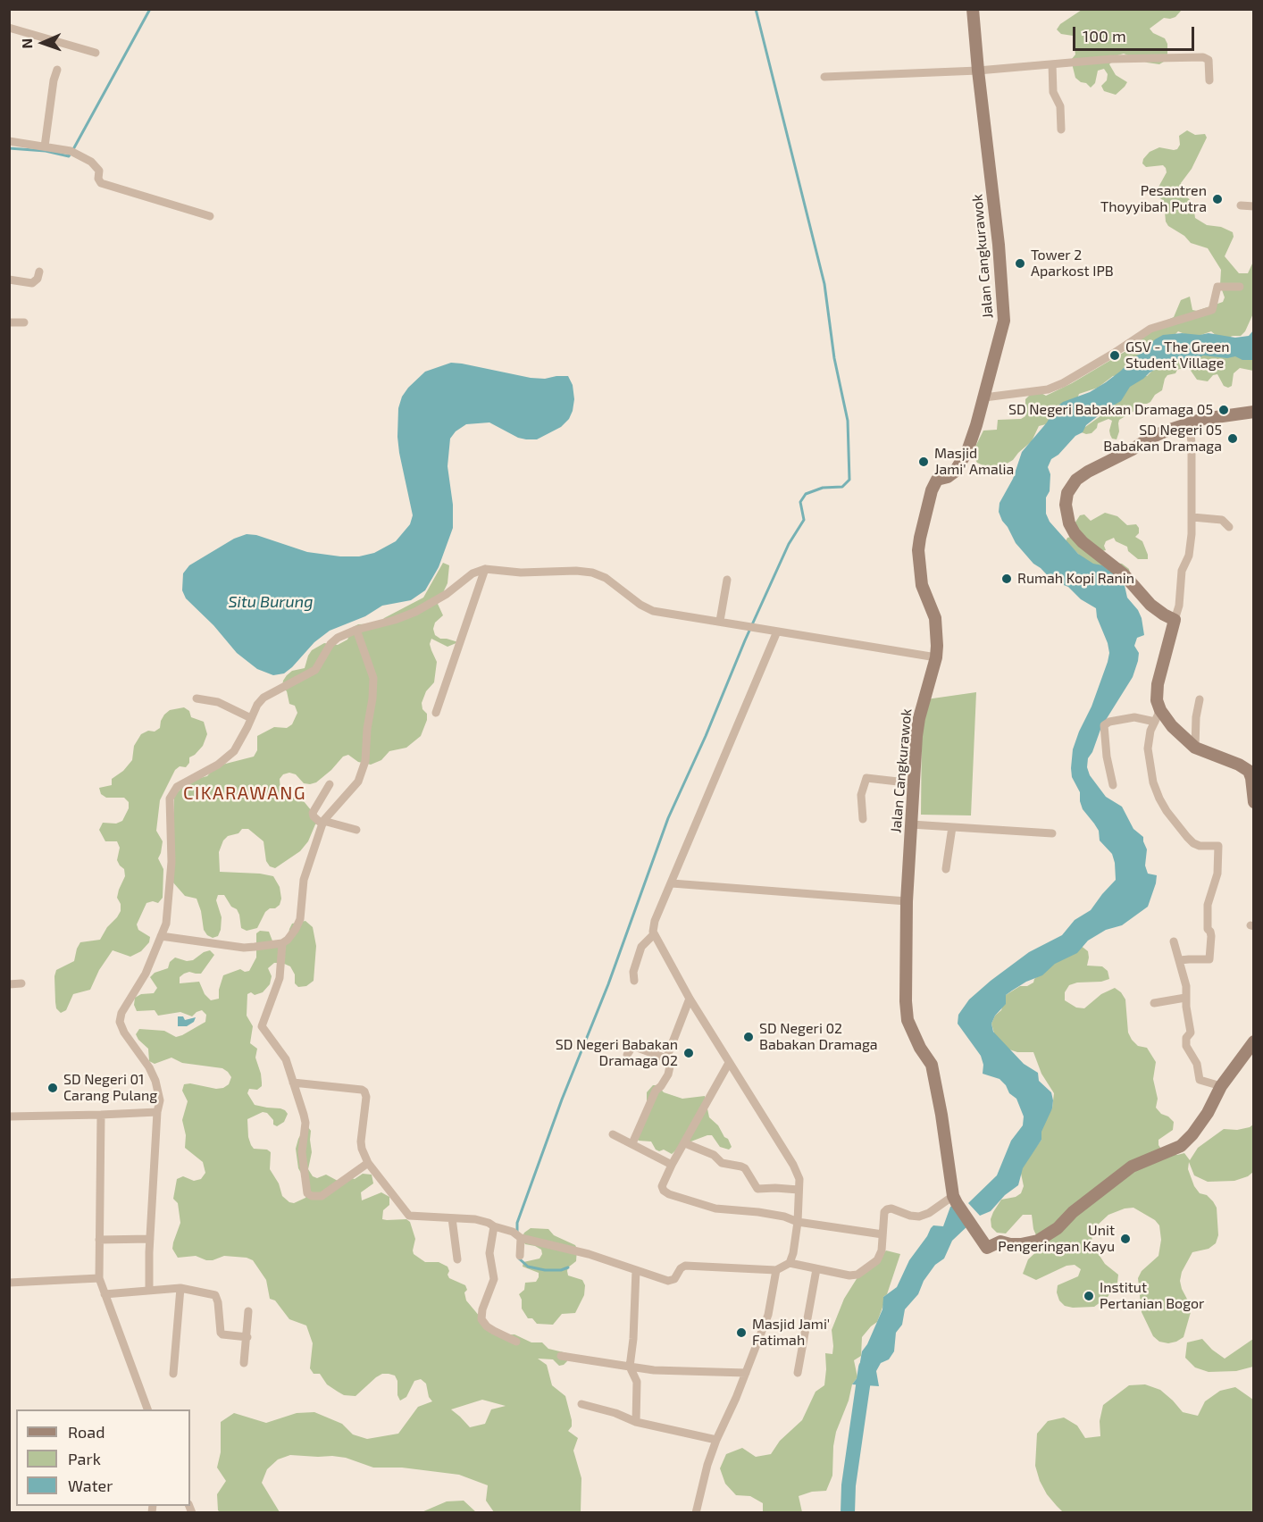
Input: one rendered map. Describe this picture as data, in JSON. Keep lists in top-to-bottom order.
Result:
{
  "streets": {
    "street": ["Jalan Cangkurawok"]
  },
  "districts": ["CIKARAWANG"],
  "water": ["Situ Burung"],
  "places": [
    "Pesantren Thoyyibah Putra",
    "Tower 2 Aparkost IPB",
    "GSV - The Green Student Village",
    "SD Negeri Babakan Dramaga 05",
    "SD Negeri 05 Babakan Dramaga",
    "Masjid Jami' Amalia",
    "Rumah Kopi Ranin",
    "SD Negeri 02 Babakan Dramaga",
    "SD Negeri Babakan Dramaga 02",
    "SD Negeri 01 Carang Pulang",
    "Unit Pengeringan Kayu",
    "Institut Pertanian Bogor",
    "Masjid Jami' Fatimah"
  ],
  "legend": ["Road", "Park", "Water"],
  "scale_bar": "100 m",
  "north": "left"
}
